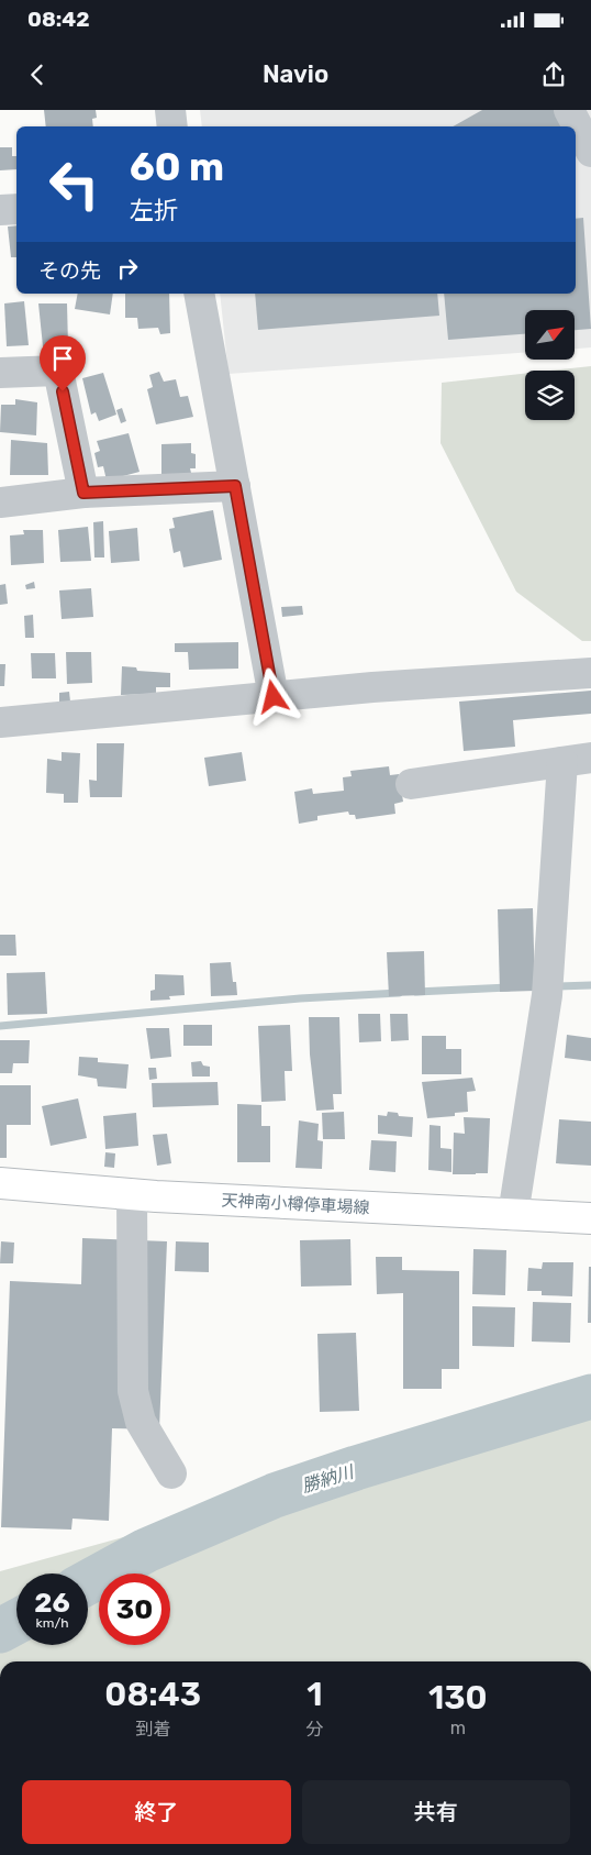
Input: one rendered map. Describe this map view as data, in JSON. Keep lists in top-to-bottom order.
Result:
{
  "streets": {
    "main road": ["天神南小樽停車場線"]
  },
  "water": ["勝納川"],
  "north": "top right",
  "page": {
    "status": "08:42",
    "header": "Navio",
    "turn": ["60 m", "左折"],
    "then": "その先",
    "speed": "26 km/h",
    "limit": "30",
    "eta": [
      "08:43",
      "到着",
      "1",
      "分",
      "130",
      "m"
    ],
    "buttons": ["終了", "共有"]
  }
}
